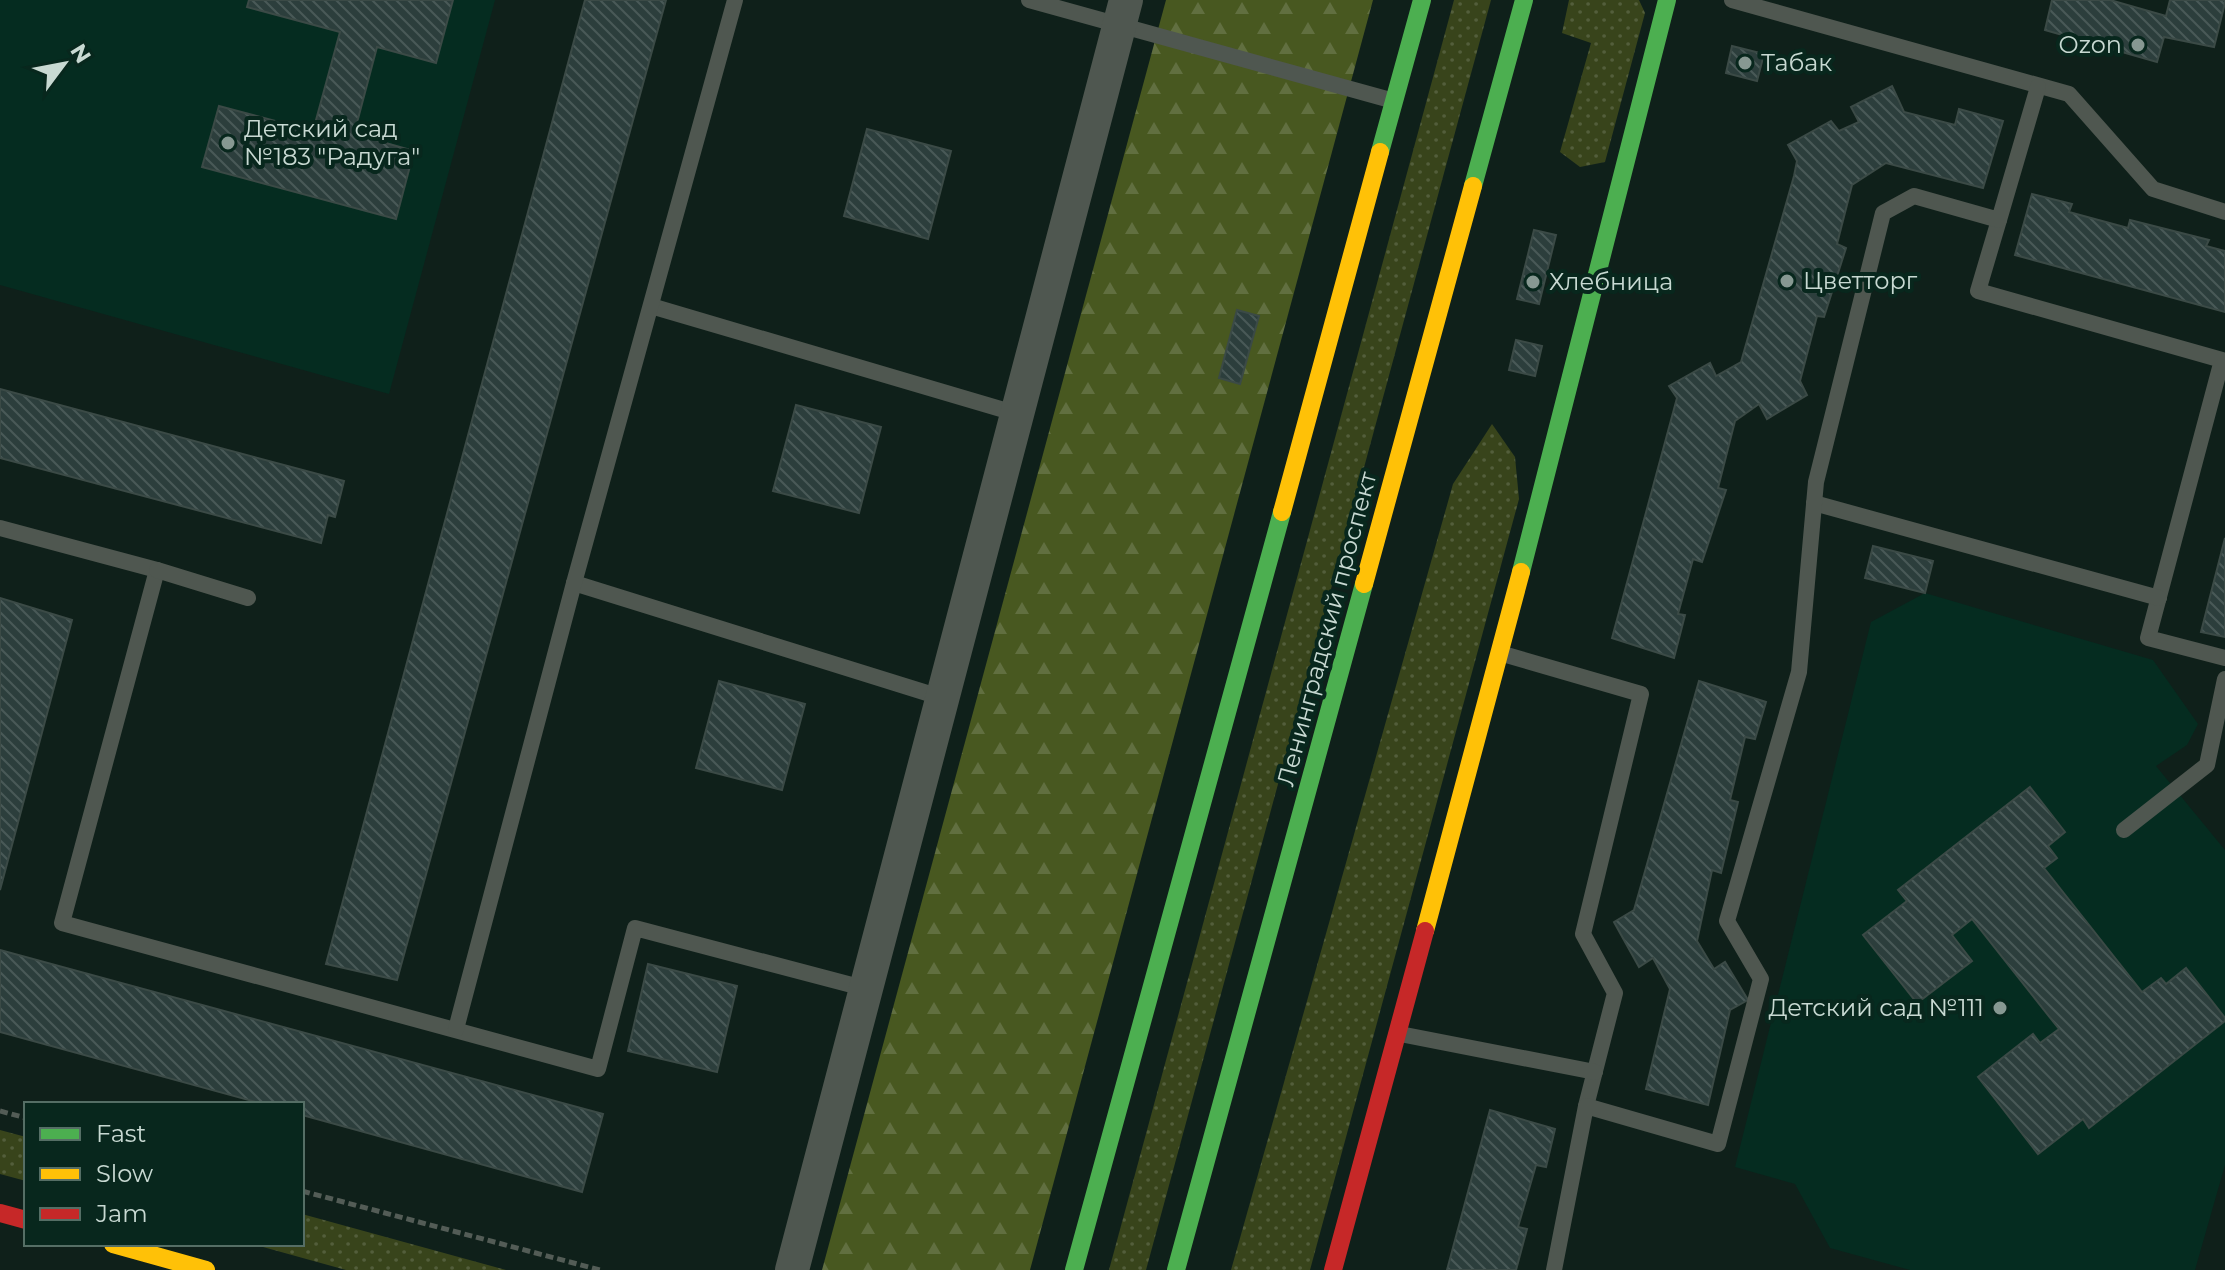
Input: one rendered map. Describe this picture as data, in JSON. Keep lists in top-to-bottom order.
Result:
{
  "streets": {
    "main road": ["Ленинградский проспект"]
  },
  "places": [
    "Ozon",
    "Табак",
    "Детский сад №183 \"Радуга\"",
    "Цветторг",
    "Хлебница",
    "Детский сад №111"
  ],
  "legend": ["Fast", "Slow", "Jam"],
  "north": "top right"
}
